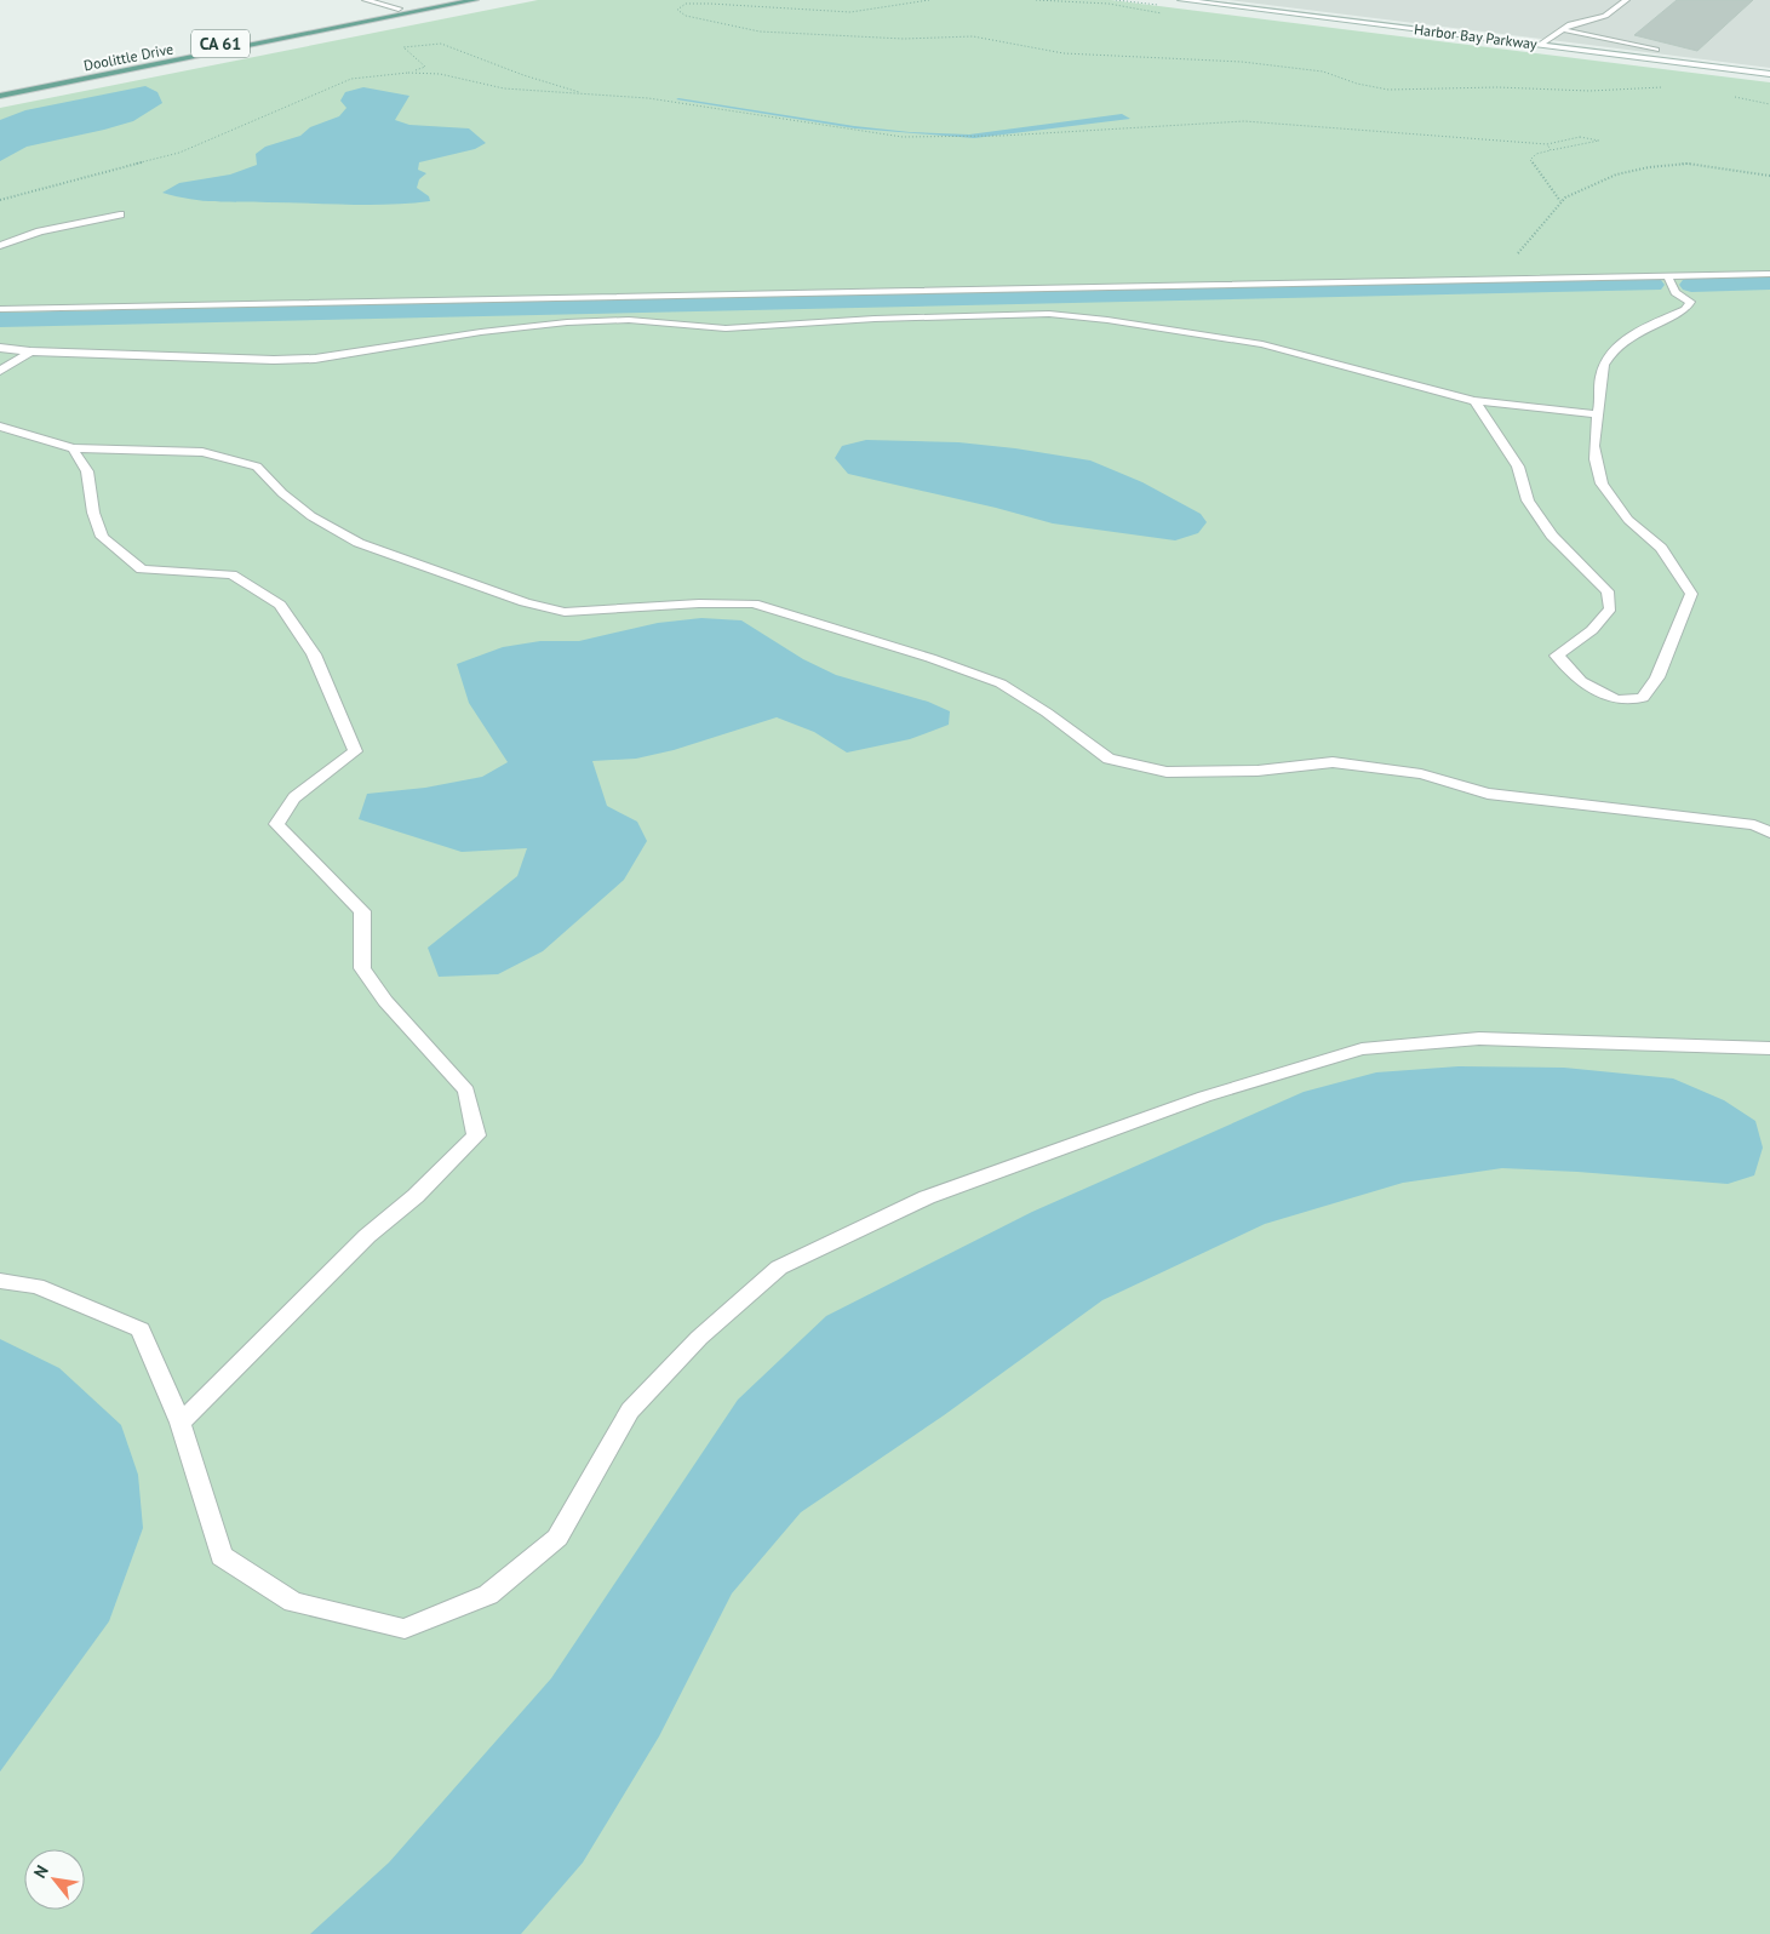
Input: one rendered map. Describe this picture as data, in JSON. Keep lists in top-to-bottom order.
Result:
{
  "streets": {
    "main road": ["Harbor Bay Parkway", "CA 61", "Doolittle Drive"]
  },
  "north": "top left"
}
